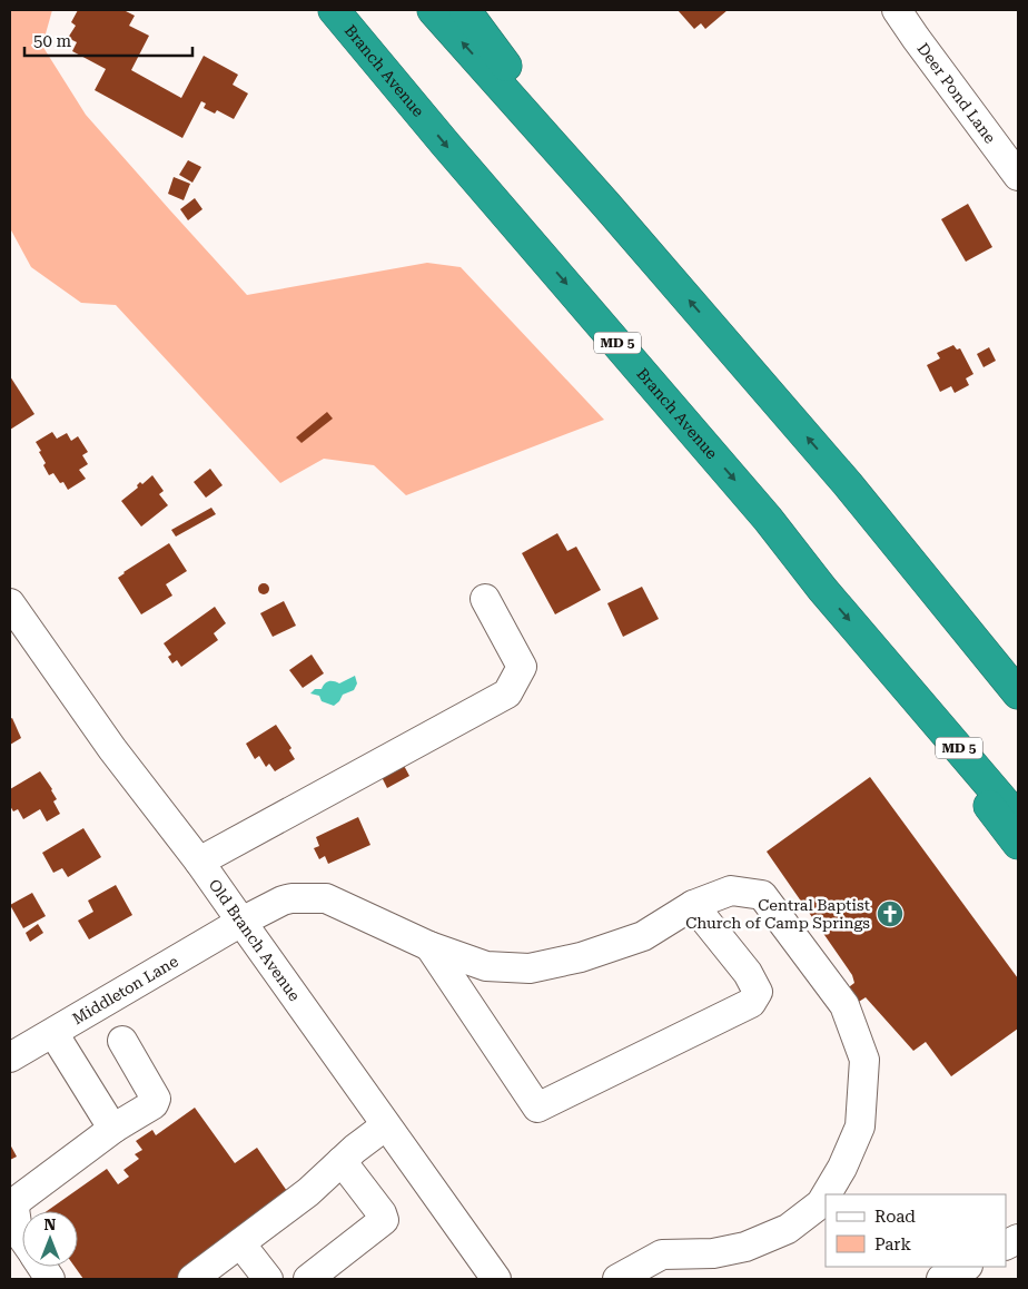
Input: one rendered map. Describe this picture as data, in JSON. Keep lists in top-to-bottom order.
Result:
{
  "streets": {
    "highway": ["Branch Avenue", "MD 5"],
    "street": ["Deer Pond Lane", "Old Branch Avenue", "Middleton Lane"]
  },
  "crossings": [
    ["Old Branch Avenue", "Middleton Lane"]
  ],
  "places": {
    "church": ["Central Baptist Church of Camp Springs"]
  },
  "legend": ["Road", "Park"],
  "scale_bar": "50 m",
  "north": "top"
}
